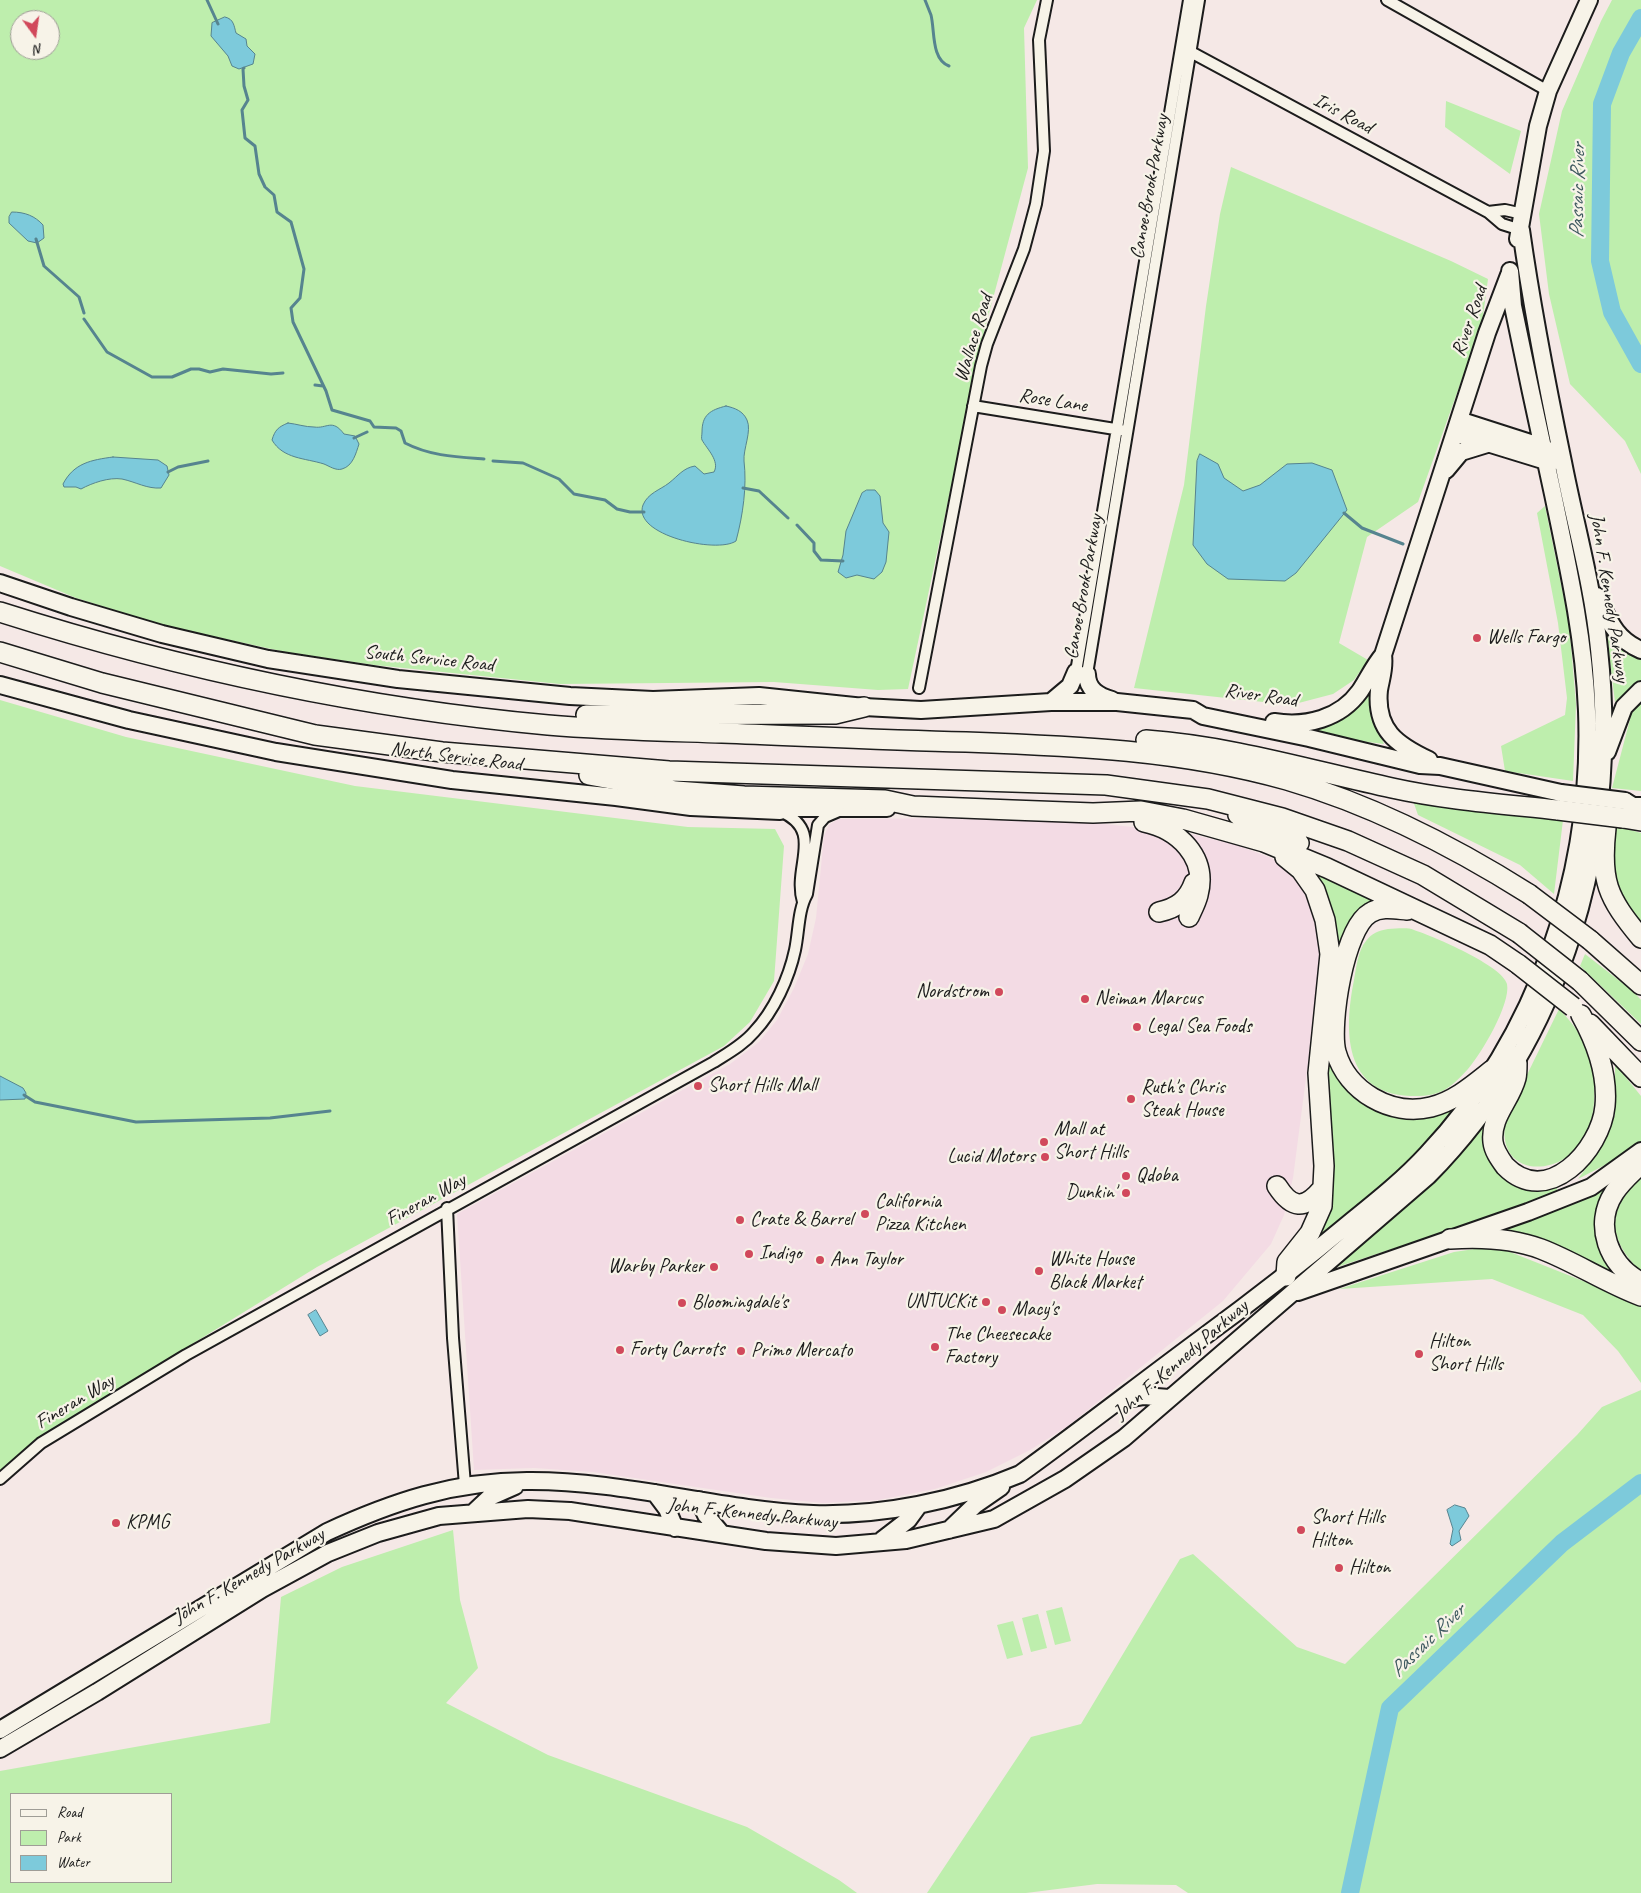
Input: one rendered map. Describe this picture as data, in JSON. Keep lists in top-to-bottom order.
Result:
{
  "streets": {
    "main road": [
      "River Road",
      "John F. Kennedy Parkway",
      "South Service Road",
      "North Service Road"
    ],
    "street": [
      "Iris Road",
      "Canoe Brook Parkway",
      "Wallace Road",
      "Rose Lane",
      "Fineran Way"
    ]
  },
  "crossings": [
    ["Iris Road", "Canoe Brook Parkway"],
    ["Iris Road", "River Road"],
    ["Iris Road", "John F. Kennedy Parkway"],
    ["Canoe Brook Parkway", "Rose Lane"],
    ["River Road", "John F. Kennedy Parkway"],
    ["Wallace Road", "Rose Lane"],
    ["North Service Road", "Fineran Way"]
  ],
  "water": ["Passaic River"],
  "places": [
    "Wells Fargo",
    "Nordstrom",
    "Neiman Marcus",
    "Legal Sea Foods",
    "Short Hills Mall",
    "Ruth's Chris Steak House",
    "Mall at Short Hills",
    "Lucid Motors",
    "Qdoba",
    "Dunkin'",
    "California Pizza Kitchen",
    "Crate & Barrel",
    "Indigo",
    "Ann Taylor",
    "Warby Parker",
    "White House Black Market",
    "UNTUCKit",
    "Bloomingdale's",
    "Macy's",
    "The Cheesecake Factory",
    "Forty Carrots",
    "Primo Mercato",
    "Hilton Short Hills",
    "KPMG",
    "Short Hills Hilton",
    "Hilton"
  ],
  "legend": ["Road", "Park", "Water"],
  "north": "bottom"
}
